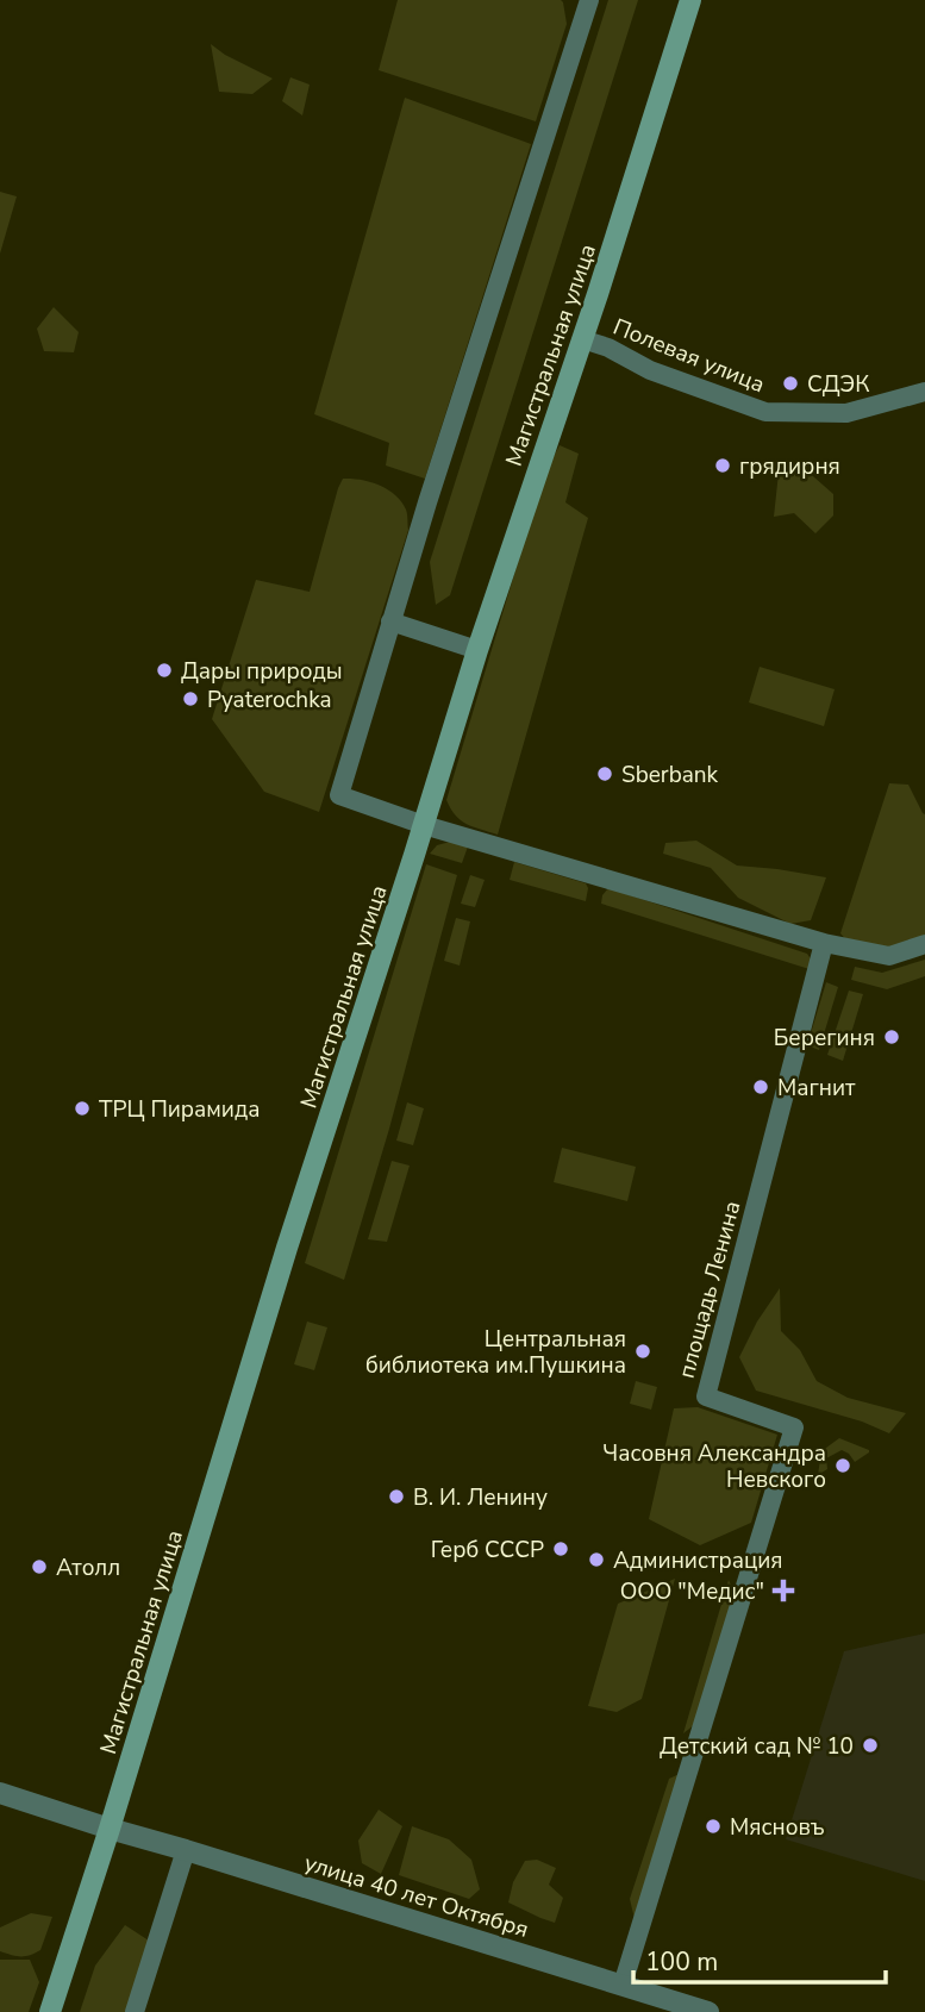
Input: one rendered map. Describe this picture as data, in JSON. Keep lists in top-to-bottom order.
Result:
{
  "streets": {
    "main road": ["Магистральная улица"],
    "street": ["Полевая улица", "площадь Ленина", "улица 40 лет Октября"]
  },
  "crossings": [
    ["Магистральная улица", "Полевая улица"],
    ["Магистральная улица", "улица 40 лет Октября"],
    ["площадь Ленина", "улица 40 лет Октября"]
  ],
  "places": {
    "other": [
      "СДЭК",
      "грядирня",
      "Дары природы",
      "Pyaterochka",
      "Sberbank",
      "Берегиня",
      "Магнит",
      "ТРЦ Пирамида",
      "Центральная библиотека им.Пушкина",
      "Часовня Александра Невского",
      "В. И. Ленину",
      "Герб СССР",
      "Администрация",
      "Атолл",
      "Детский сад № 10",
      "Мясновъ"
    ],
    "health": ["ООО \"Медис\""]
  },
  "scale_bar": "100 m"
}
